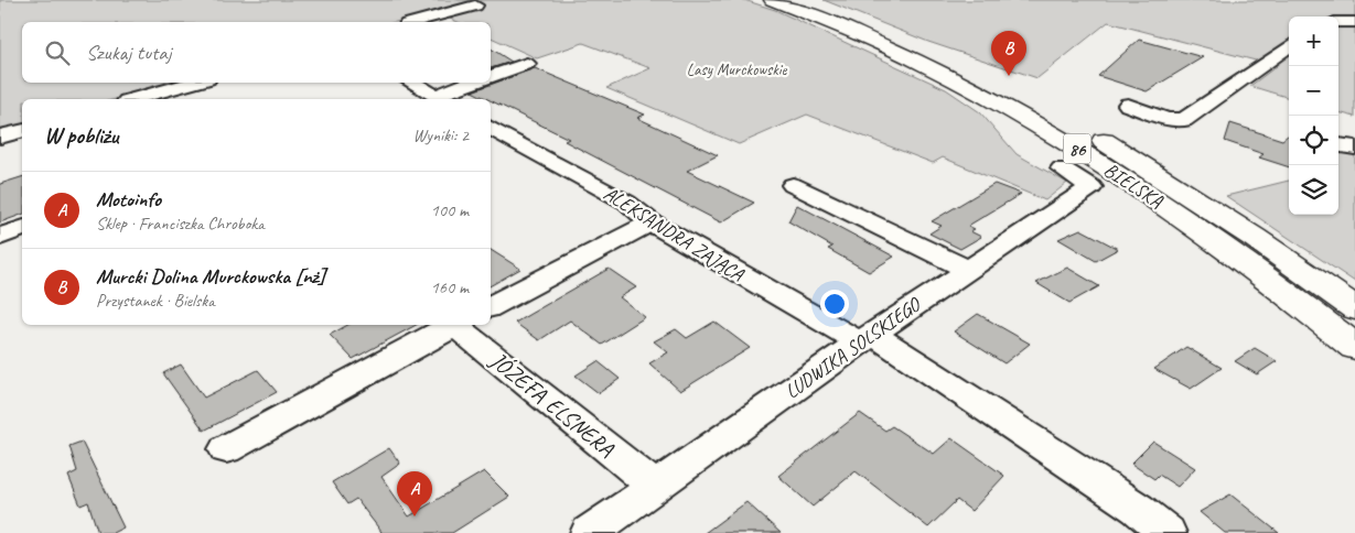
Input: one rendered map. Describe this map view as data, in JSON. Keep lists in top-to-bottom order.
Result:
{
  "streets": {
    "main road": ["86", "BIELSKA"],
    "street": ["ALEKSANDRA ZAJĄCA", "LUDWIKA SOLSKIEGO", "JÓZEFA ELSNERA"]
  },
  "crossings": [
    ["ALEKSANDRA ZAJĄCA", "LUDWIKA SOLSKIEGO"],
    ["LUDWIKA SOLSKIEGO", "JÓZEFA ELSNERA"]
  ],
  "parks": ["Lasy Murckowskie"],
  "page": {
    "map_buttons": ["+", "−"],
    "search": "Szukaj tutaj",
    "pins": ["B", "A"],
    "heading": ["W pobliżu", "Wyniki: 2"],
    "list": [
      {
        "mark": "A",
        "name": "Motoinfo",
        "note": "Sklep · Franciszka Chroboka",
        "value": "100 m"
      },
      {
        "mark": "B",
        "name": "Murcki Dolina Murckowska [nż]",
        "note": "Przystanek · Bielska",
        "value": "160 m"
      }
    ]
  }
}
